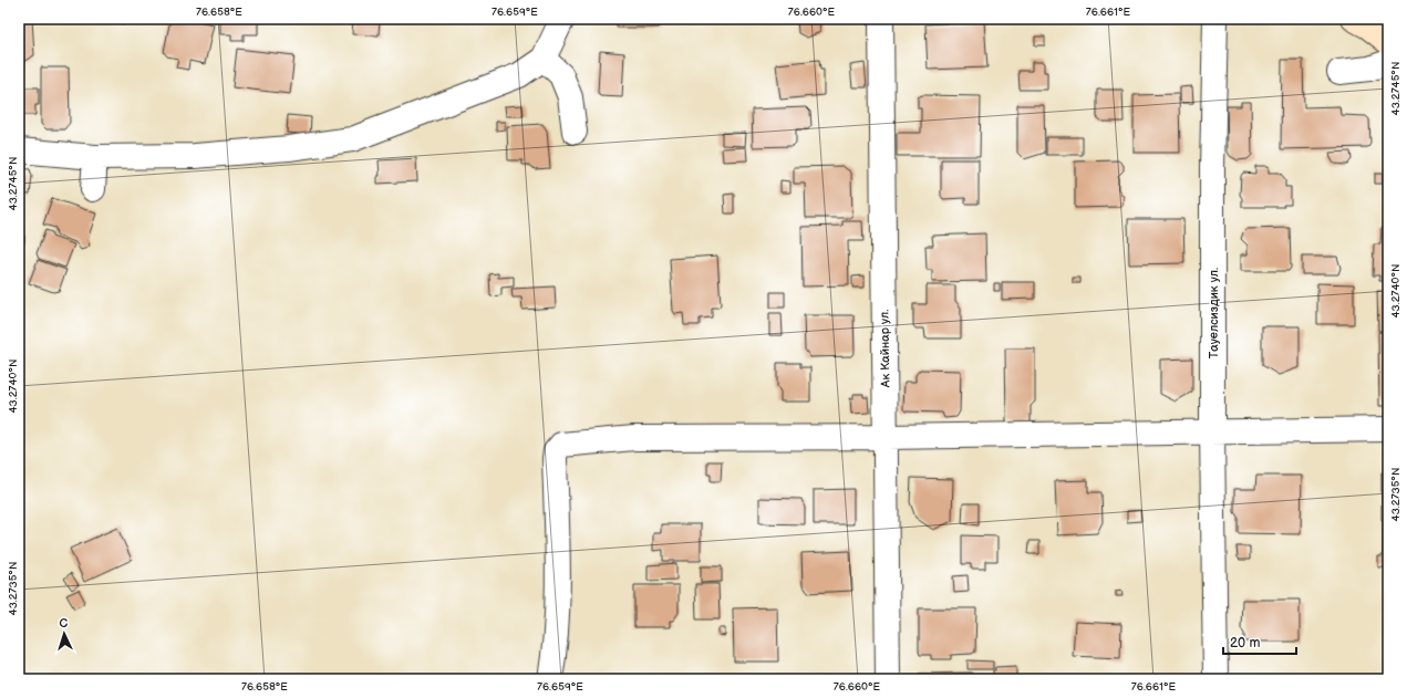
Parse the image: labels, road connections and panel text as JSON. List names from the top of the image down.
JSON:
{
  "streets": {
    "street": ["Тауелсиздик ул.", "Ак Кайнар ул."]
  },
  "scale_bar": "20 m",
  "north": "top",
  "coordinates": [
    "76.658°E",
    "76.659°E",
    "76.660°E",
    "76.661°E",
    "43.2745°N",
    "43.2740°N",
    "43.2735°N"
  ]
}
